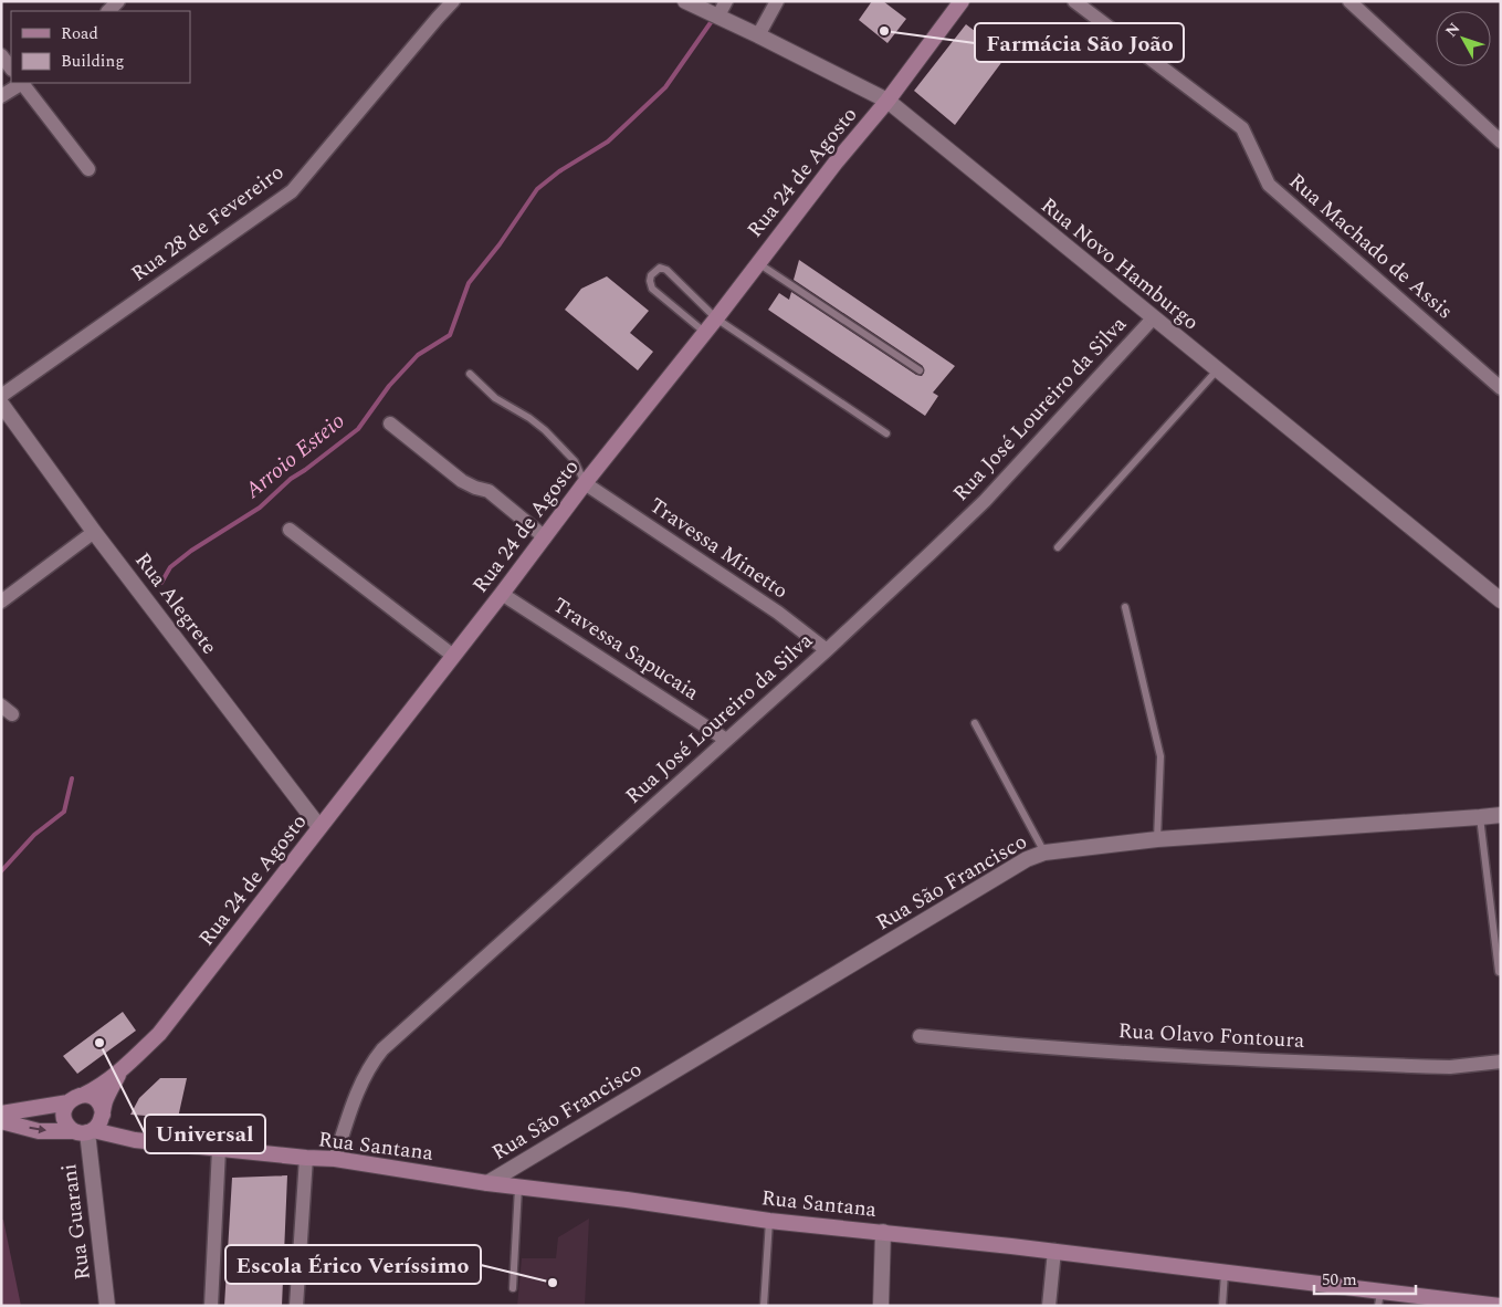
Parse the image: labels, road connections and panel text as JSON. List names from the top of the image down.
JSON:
{
  "streets": {
    "main road": ["Rua 24 de Agosto", "Rua Santana"],
    "street": [
      "Rua 28 de Fevereiro",
      "Rua Machado de Assis",
      "Rua Novo Hamburgo",
      "Rua José Loureiro da Silva",
      "Travessa Minetto",
      "Rua Alegrete",
      "Travessa Sapucaia",
      "Rua São Francisco",
      "Rua Olavo Fontoura",
      "Rua Guarani"
    ]
  },
  "crossings": [
    ["Rua 24 de Agosto", "Rua Novo Hamburgo"],
    ["Rua 24 de Agosto", "Travessa Minetto"],
    ["Rua 24 de Agosto", "Rua Alegrete"],
    ["Rua 24 de Agosto", "Travessa Sapucaia"],
    ["Rua 24 de Agosto", "Rua Santana"],
    ["Rua 24 de Agosto", "Rua Guarani"],
    ["Rua Novo Hamburgo", "Rua José Loureiro da Silva"],
    ["Rua José Loureiro da Silva", "Travessa Minetto"],
    ["Rua José Loureiro da Silva", "Travessa Sapucaia"],
    ["Rua José Loureiro da Silva", "Rua Santana"],
    ["Rua São Francisco", "Rua Santana"],
    ["Rua Santana", "Rua Guarani"]
  ],
  "water": ["Arroio Esteio"],
  "places": ["Farmácia São João", "Universal", "Escola Érico Veríssimo"],
  "legend": ["Road", "Building"],
  "scale_bar": "50 m",
  "north": "top left"
}
